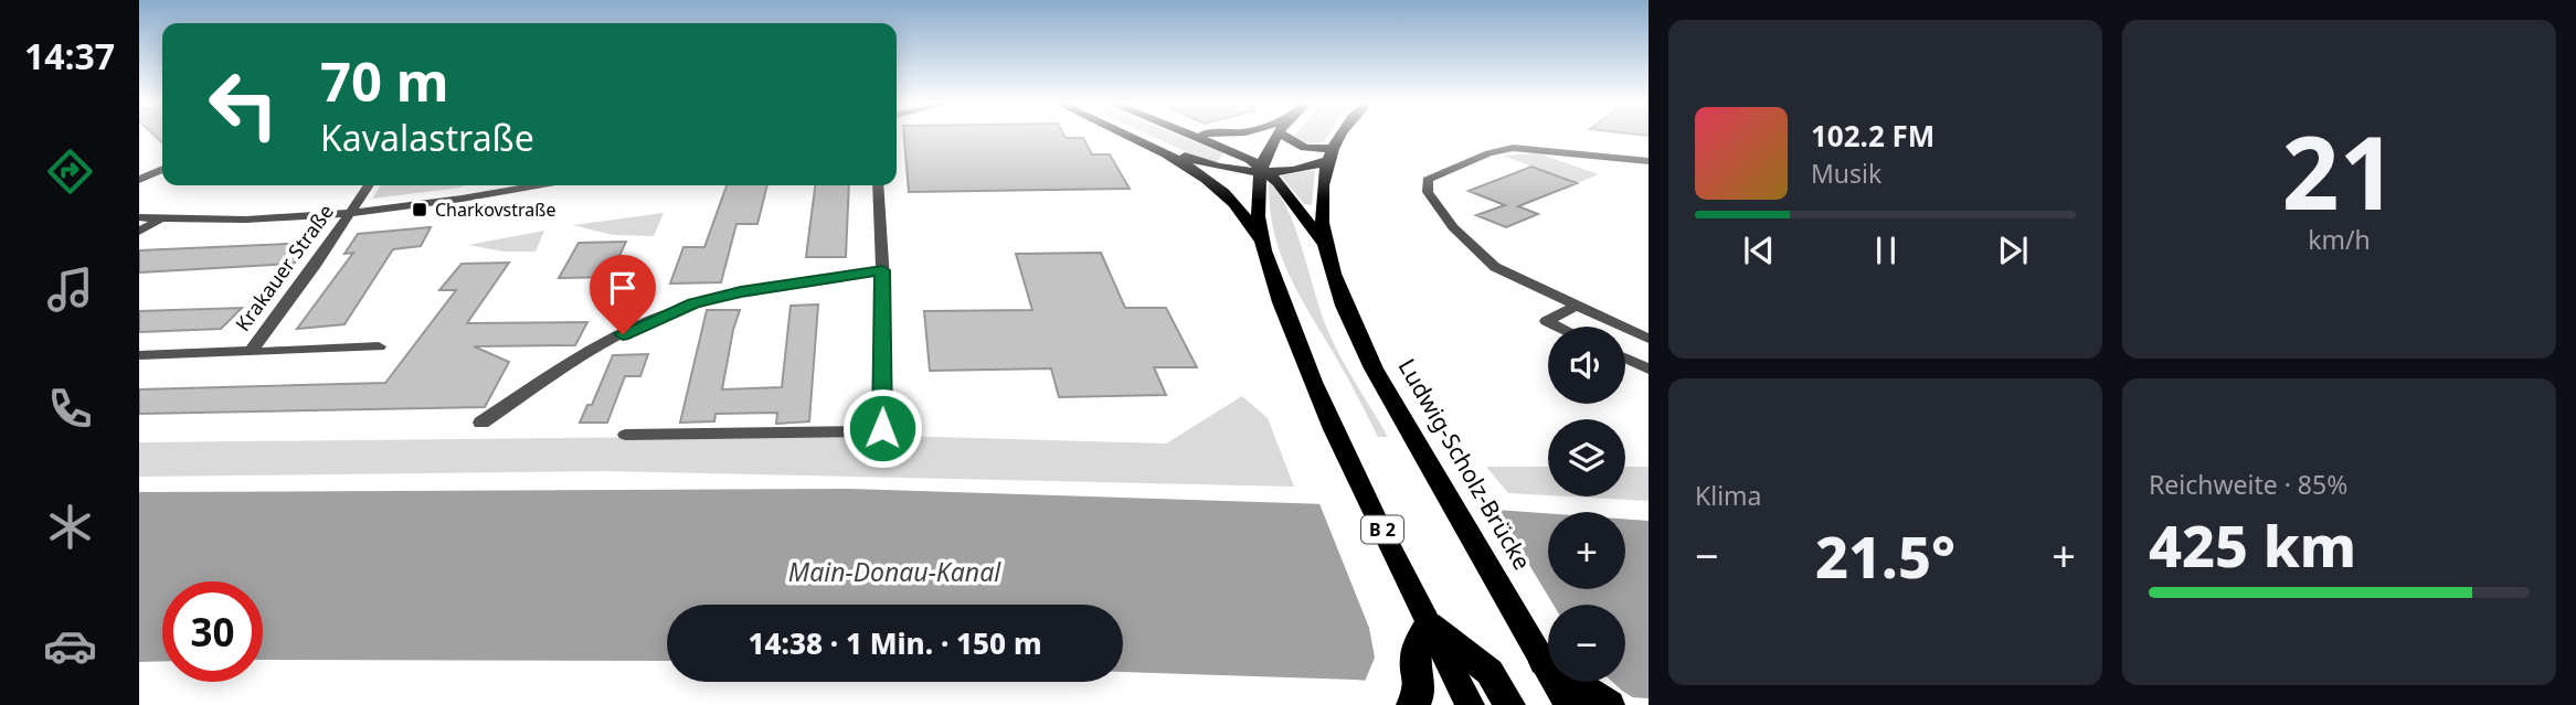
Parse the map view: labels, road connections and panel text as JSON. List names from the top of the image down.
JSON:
{
  "streets": {
    "main road": ["Ludwig-Scholz-Brücke", "B 2"],
    "street": ["Krakauer Straße"]
  },
  "water": ["Main-Donau-Kanal"],
  "places": {
    "transit": ["Charkovstraße"]
  },
  "page": {
    "tabs": "14:37",
    "tile": [
      ["21", "km/h"],
      "Klima",
      ["Reichweite · 85%", "425 km"]
    ],
    "turn": ["70 m", "Kavalastraße"],
    "song": ["102.2 FM", "Musik"],
    "map_buttons": ["+", "−"],
    "heat": ["−", "21.5°", "+"],
    "limit": "30",
    "trip": "14:38 · 1 Min. · 150 m"
  }
}
